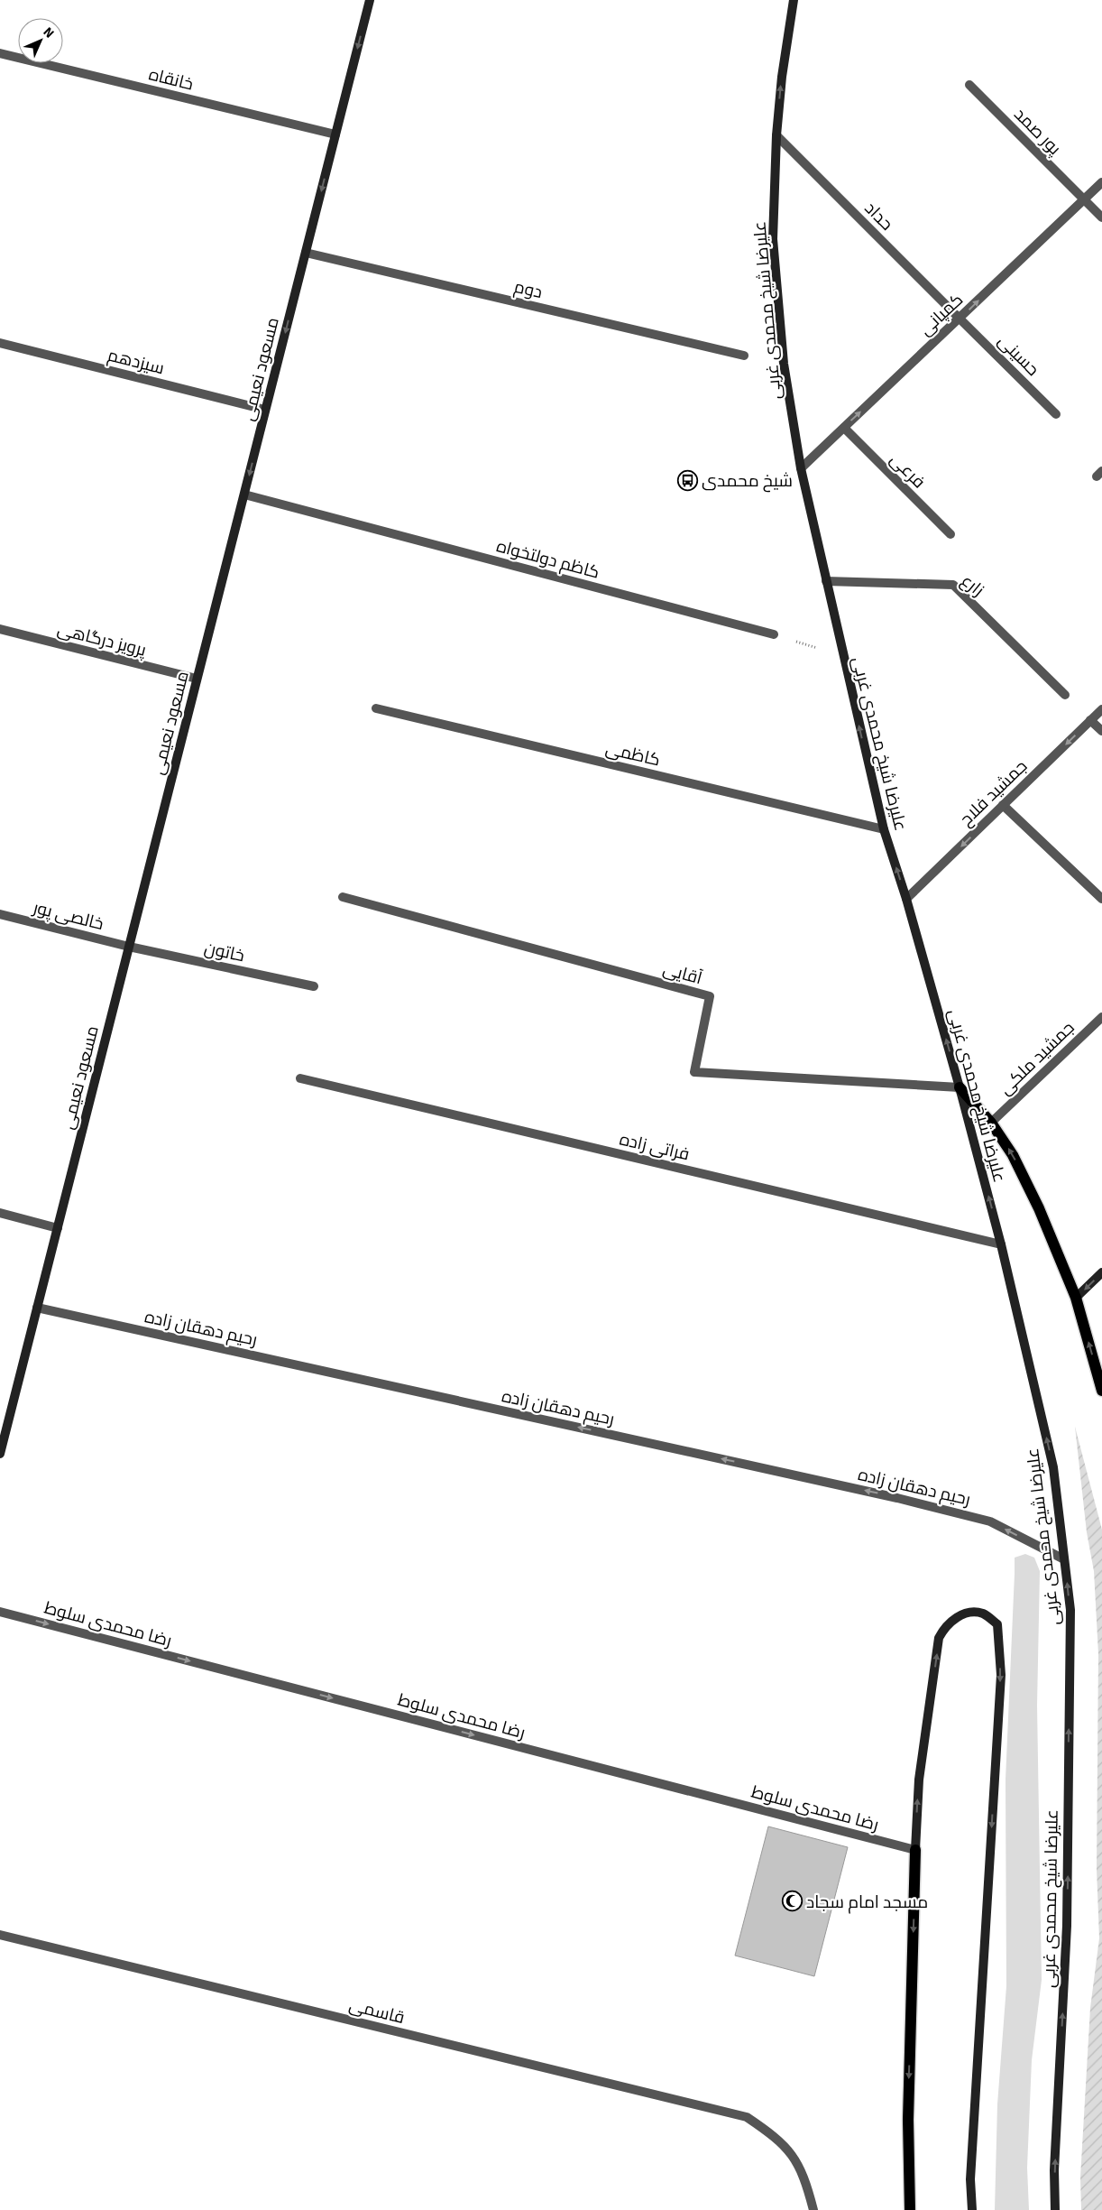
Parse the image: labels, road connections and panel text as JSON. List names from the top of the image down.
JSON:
{
  "streets": {
    "street": [
      "خانقاه",
      "پور صمد",
      "حداد",
      "دوم",
      "علیرضا شیخ محمدی غربی",
      "کمپانی",
      "حسینی",
      "سیزدهم",
      "مسعود نعیمی",
      "فرعی",
      "کاظم دولتخواه",
      "زارع",
      "پرویز درگاهی",
      "کاظمی",
      "جمشید فلاح",
      "خالصی پور",
      "خاتون",
      "آقایی",
      "جمشید ملکی",
      "فراتی زاده",
      "رحیم دهقان زاده",
      "رضا محمدی سلوط",
      "قاسمی"
    ]
  },
  "crossings": [
    ["خانقاه", "مسعود نعیمی"],
    ["پور صمد", "کمپانی"],
    ["حداد", "علیرضا شیخ محمدی غربی"],
    ["حداد", "کمپانی"],
    ["حداد", "حسینی"],
    ["دوم", "مسعود نعیمی"],
    ["علیرضا شیخ محمدی غربی", "کمپانی"],
    ["علیرضا شیخ محمدی غربی", "زارع"],
    ["علیرضا شیخ محمدی غربی", "کاظمی"],
    ["علیرضا شیخ محمدی غربی", "جمشید فلاح"],
    ["علیرضا شیخ محمدی غربی", "آقایی"],
    ["علیرضا شیخ محمدی غربی", "فراتی زاده"],
    ["علیرضا شیخ محمدی غربی", "رحیم دهقان زاده"],
    ["کمپانی", "حسینی"],
    ["کمپانی", "فرعی"],
    ["سیزدهم", "مسعود نعیمی"],
    ["مسعود نعیمی", "کاظم دولتخواه"],
    ["مسعود نعیمی", "پرویز درگاهی"],
    ["مسعود نعیمی", "خالصی پور"],
    ["مسعود نعیمی", "خاتون"],
    ["مسعود نعیمی", "رحیم دهقان زاده"],
    ["خالصی پور", "خاتون"]
  ],
  "one_way": [
    "علیرضا شیخ محمدی غربی",
    "کمپانی",
    "جمشید فلاح",
    "رحیم دهقان زاده",
    "رضا محمدی سلوط"
  ],
  "places": {
    "bus stop": ["شیخ محمدی"],
    "mosque": ["مسجد امام سجاد"]
  },
  "north": "top right"
}
